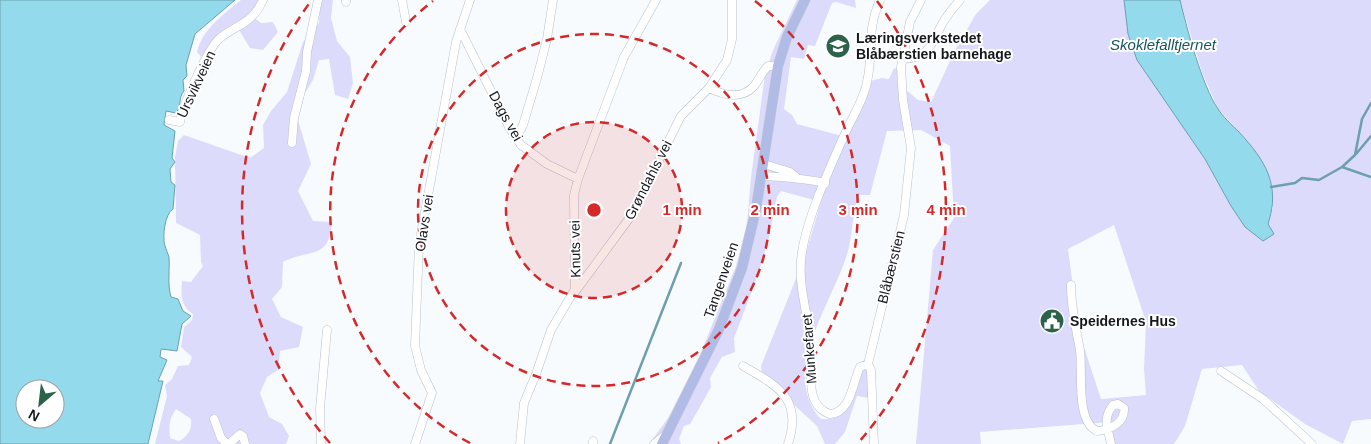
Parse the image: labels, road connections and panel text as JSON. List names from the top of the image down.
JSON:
{
  "streets": {
    "main road": ["Tangenveien"],
    "street": [
      "Ursvikveien",
      "Dags vei",
      "Grøndahls vei",
      "Olavs vei",
      "Knuts vei",
      "Blåbærstien",
      "Munkefaret"
    ]
  },
  "crossings": [
    ["Dags vei", "Olavs vei"],
    ["Dags vei", "Knuts vei"],
    ["Grøndahls vei", "Knuts vei"],
    ["Blåbærstien", "Munkefaret"]
  ],
  "water": ["Skoklefalltjernet"],
  "places": {
    "school or university": ["Læringsverkstedet Blåbærstien barnehage"],
    "public building": ["Speidernes Hus"]
  },
  "north": "bottom left",
  "rings": [
    "1 min",
    "2 min",
    "3 min",
    "4 min"
  ]
}
